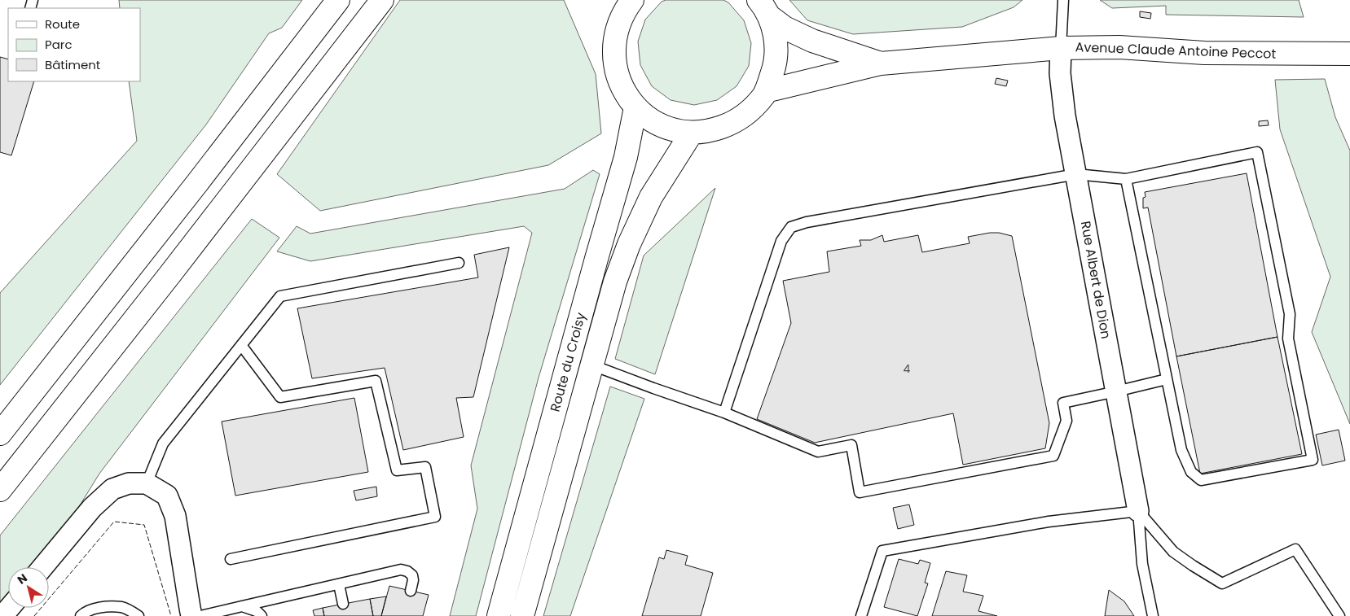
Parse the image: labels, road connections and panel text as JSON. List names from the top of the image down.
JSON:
{
  "streets": {
    "main road": ["Avenue Claude Antoine Peccot", "Route du Croisy"],
    "street": ["Rue Albert de Dion"]
  },
  "crossings": [
    ["Avenue Claude Antoine Peccot", "Rue Albert de Dion"]
  ],
  "house_numbers": ["4"],
  "legend": ["Route", "Parc", "Bâtiment"],
  "north": "top left"
}
